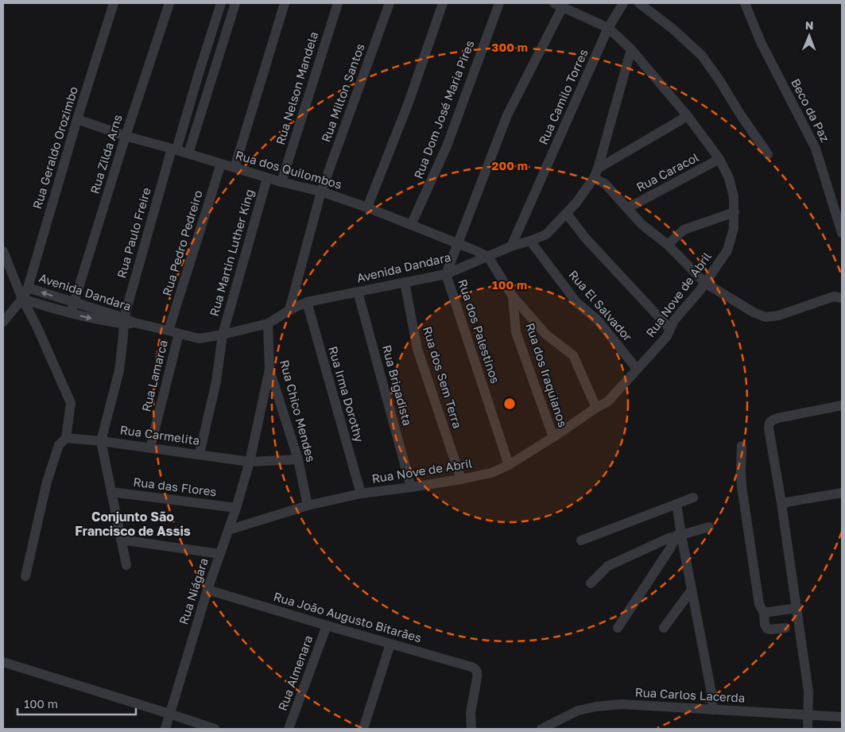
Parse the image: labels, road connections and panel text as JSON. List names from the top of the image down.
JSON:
{
  "streets": {
    "street": [
      "Rua Nelson Mandela",
      "Rua Milton Santos",
      "Rua Camilo Torres",
      "Rua Dom José Maria Pires",
      "Beco da Paz",
      "Rua Geraldo Orozimbo",
      "Rua Zilda Arns",
      "Rua dos Quilombos",
      "Rua Caracol",
      "Rua Paulo Freire",
      "Rua Pedro Pedreiro",
      "Rua Martin Luther King",
      "Avenida Dandara",
      "Rua Nove de Abril",
      "Rua El Salvador",
      "Rua dos Palestinos",
      "Rua dos Iraquianos",
      "Rua Lamarca",
      "Rua dos Sem Terra",
      "Rua Brigadista",
      "Rua Irma Dorothy",
      "Rua Chico Mendes",
      "Rua Carmelita",
      "Rua das Flores",
      "Rua Niágara",
      "Rua João Augusto Bitarães",
      "Rua Almenara",
      "Rua Carlos Lacerda"
    ]
  },
  "crossings": [
    ["Rua Nelson Mandela", "Rua dos Quilombos"],
    ["Rua Milton Santos", "Rua dos Quilombos"],
    ["Rua Milton Santos", "Avenida Dandara"],
    ["Rua Camilo Torres", "Avenida Dandara"],
    ["Rua Camilo Torres", "Rua Nove de Abril"],
    ["Rua Dom José Maria Pires", "Rua dos Quilombos"],
    ["Rua Geraldo Orozimbo", "Rua dos Quilombos"],
    ["Rua Geraldo Orozimbo", "Avenida Dandara"],
    ["Rua Zilda Arns", "Rua dos Quilombos"],
    ["Rua Zilda Arns", "Avenida Dandara"],
    ["Rua dos Quilombos", "Rua Paulo Freire"],
    ["Rua dos Quilombos", "Rua Pedro Pedreiro"],
    ["Rua dos Quilombos", "Rua Martin Luther King"],
    ["Rua dos Quilombos", "Avenida Dandara"],
    ["Rua dos Quilombos", "Rua dos Iraquianos"],
    ["Rua Caracol", "Rua Nove de Abril"],
    ["Rua Paulo Freire", "Avenida Dandara"],
    ["Rua Paulo Freire", "Rua Carmelita"],
    ["Rua Pedro Pedreiro", "Avenida Dandara"],
    ["Rua Pedro Pedreiro", "Rua Lamarca"],
    ["Rua Martin Luther King", "Avenida Dandara"],
    ["Rua Martin Luther King", "Rua Carmelita"],
    ["Avenida Dandara", "Rua Nove de Abril"],
    ["Avenida Dandara", "Rua El Salvador"],
    ["Avenida Dandara", "Rua dos Palestinos"],
    ["Avenida Dandara", "Rua dos Iraquianos"],
    ["Avenida Dandara", "Rua Lamarca"],
    ["Avenida Dandara", "Rua dos Sem Terra"],
    ["Avenida Dandara", "Rua Brigadista"],
    ["Avenida Dandara", "Rua Irma Dorothy"],
    ["Avenida Dandara", "Rua Chico Mendes"],
    ["Rua Nove de Abril", "Rua El Salvador"],
    ["Rua Nove de Abril", "Rua dos Palestinos"],
    ["Rua Nove de Abril", "Rua dos Iraquianos"],
    ["Rua Nove de Abril", "Rua dos Sem Terra"],
    ["Rua Nove de Abril", "Rua Brigadista"],
    ["Rua Nove de Abril", "Rua Irma Dorothy"],
    ["Rua Nove de Abril", "Rua Chico Mendes"],
    ["Rua Nove de Abril", "Rua Niágara"],
    ["Rua Lamarca", "Rua Carmelita"],
    ["Rua Chico Mendes", "Rua Carmelita"],
    ["Rua Chico Mendes", "Rua Niágara"],
    ["Rua Carmelita", "Rua Niágara"],
    ["Rua das Flores", "Rua Niágara"],
    ["Rua Niágara", "Rua João Augusto Bitarães"],
    ["Rua João Augusto Bitarães", "Rua Almenara"]
  ],
  "districts": ["Conjunto São Francisco de Assis"],
  "scale_bar": "100 m",
  "north": "top",
  "rings": ["300 m", "200 m", "100 m"]
}
